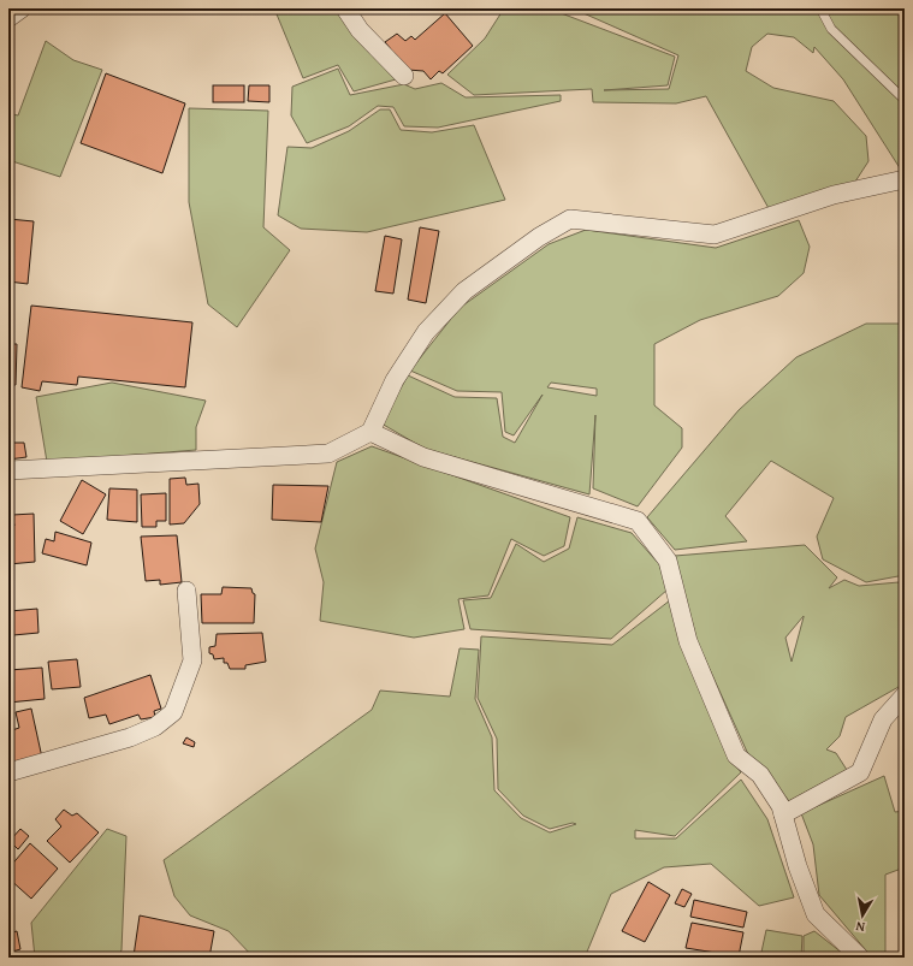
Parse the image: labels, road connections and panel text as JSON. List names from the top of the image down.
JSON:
{
  "north": "bottom"
}
